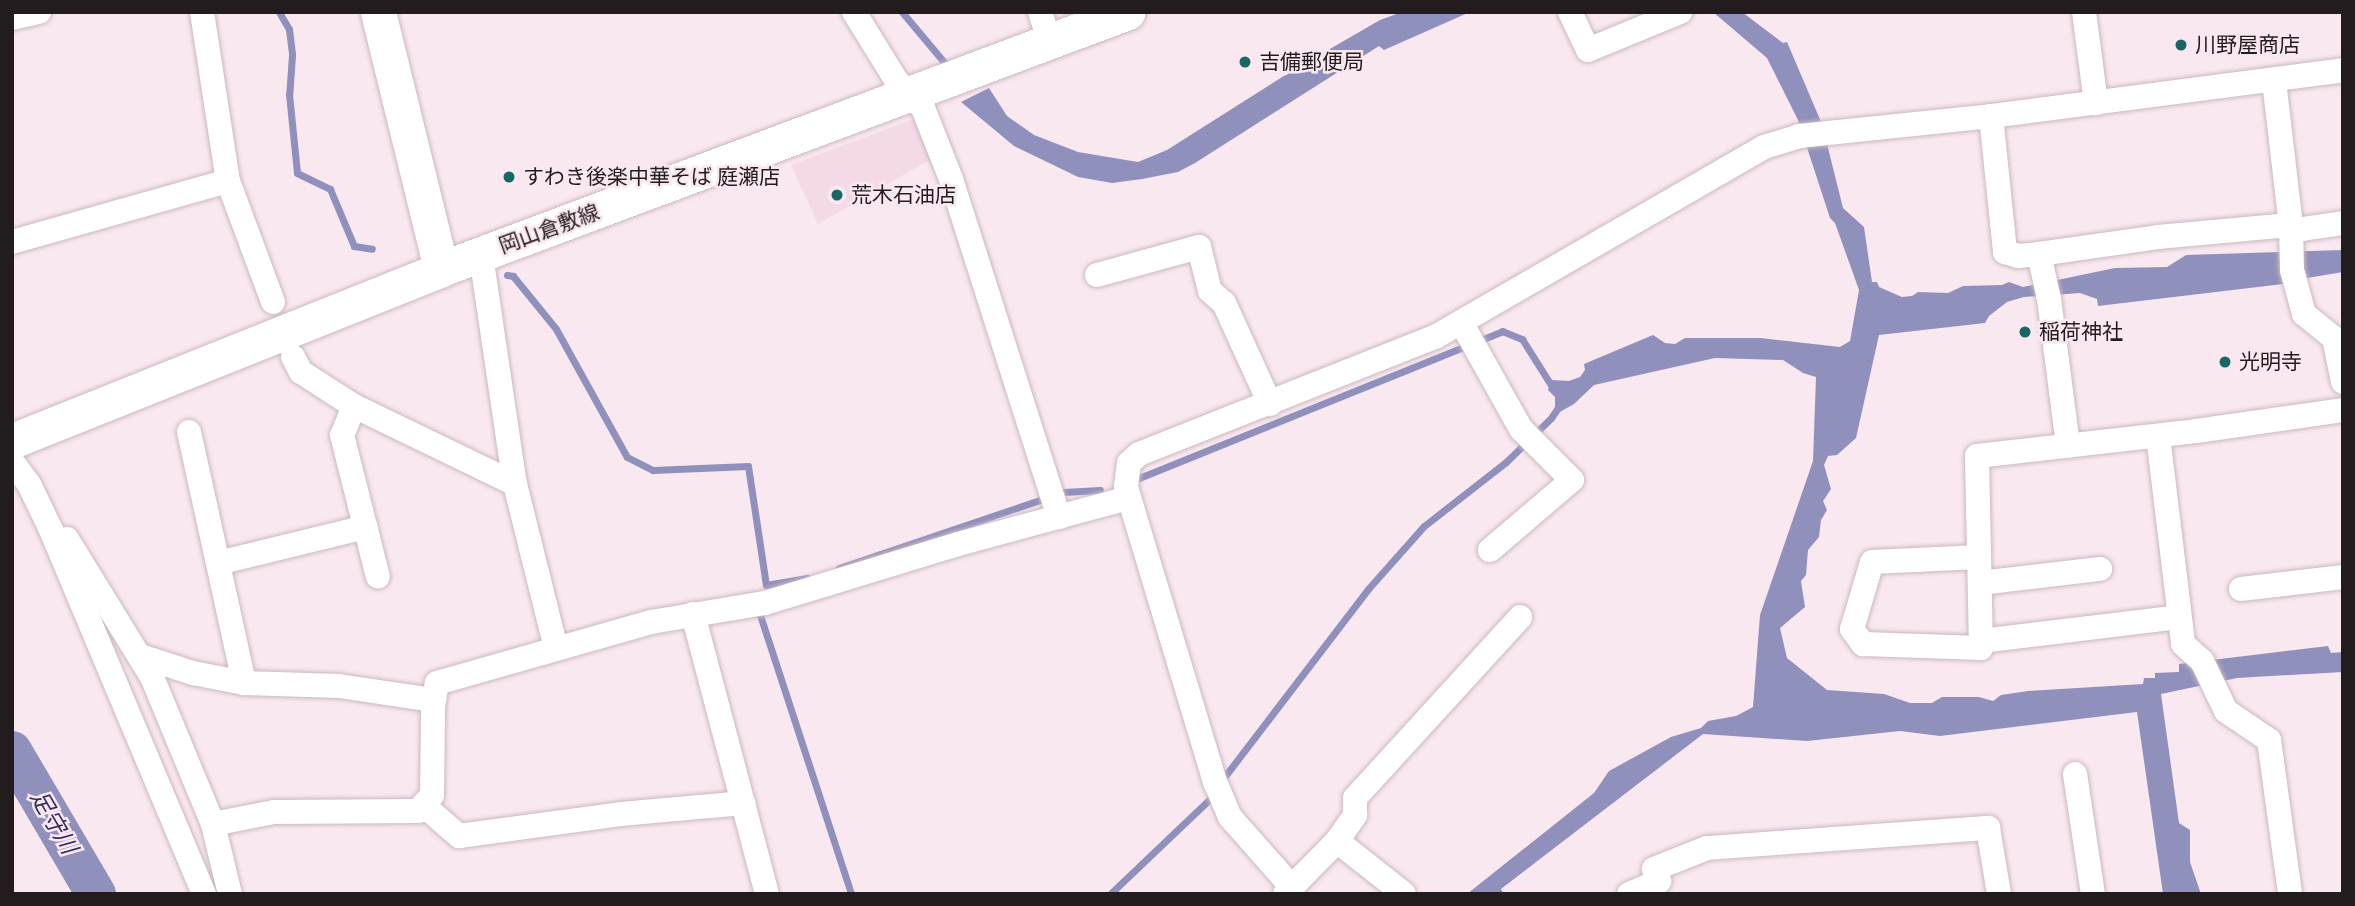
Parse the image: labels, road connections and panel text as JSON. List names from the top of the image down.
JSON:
{
  "streets": {
    "main road": ["岡山倉敷線"]
  },
  "water": ["足守川"],
  "places": [
    "川野屋商店",
    "吉備郵便局",
    "すわき後楽中華そば 庭瀬店",
    "荒木石油店",
    "稲荷神社",
    "光明寺"
  ]
}
